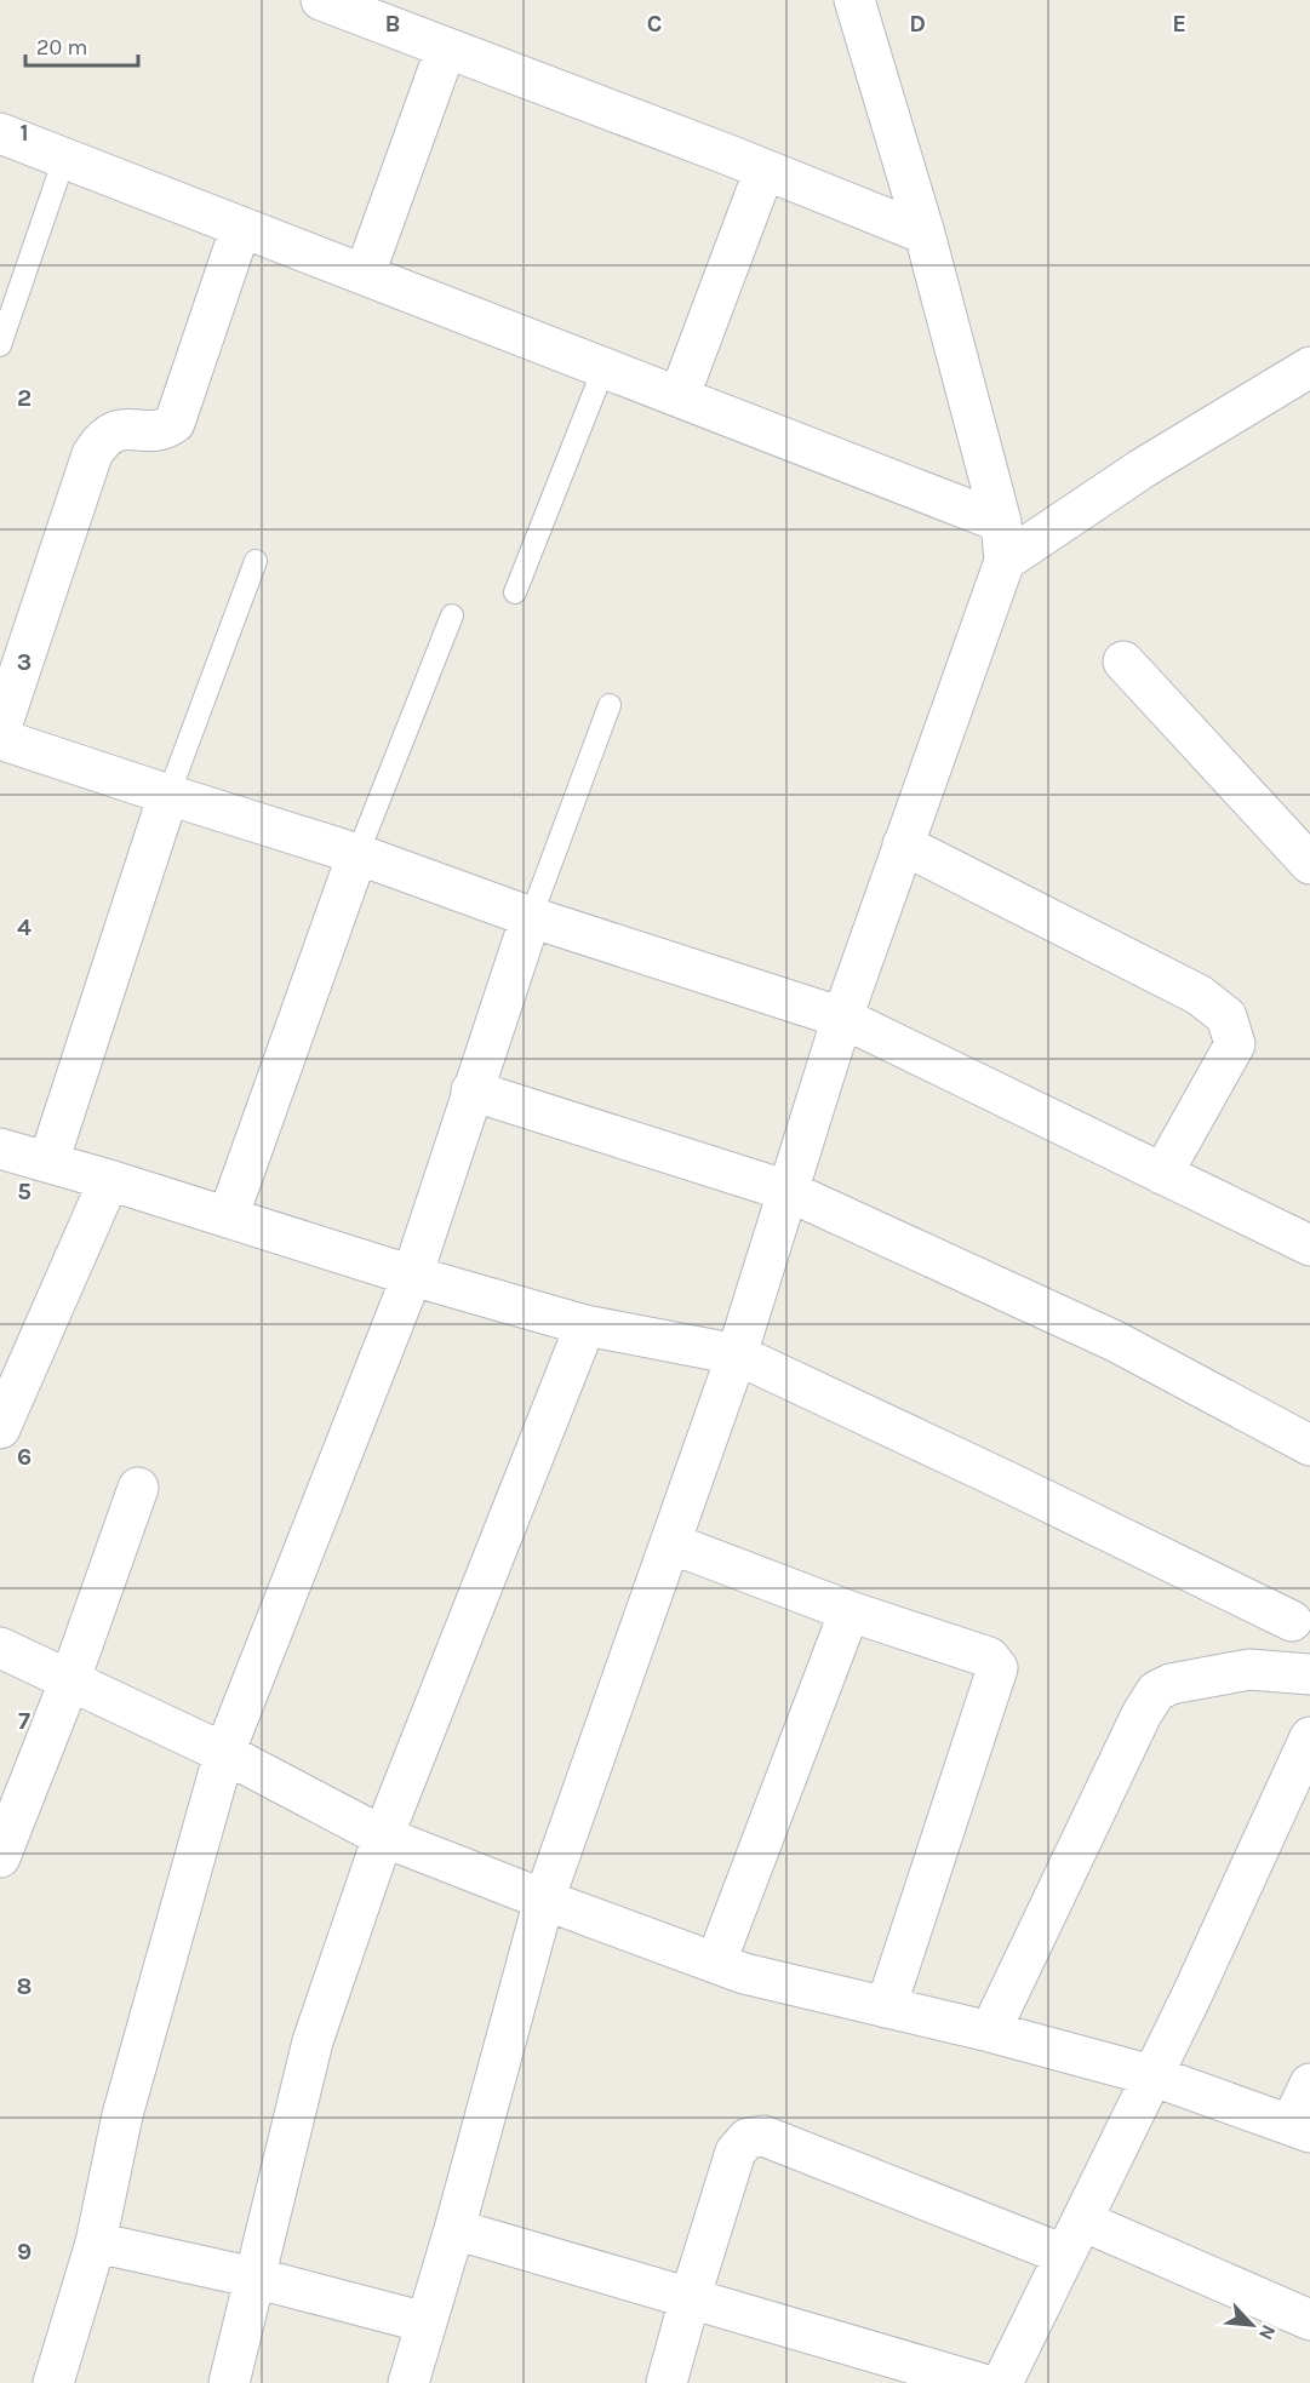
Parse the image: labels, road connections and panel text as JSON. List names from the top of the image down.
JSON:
{
  "scale_bar": "20 m",
  "north": "bottom right",
  "grid": {
    "columns": [
      "B",
      "C",
      "D",
      "E"
    ],
    "rows": [
      "1",
      "2",
      "3",
      "4",
      "5",
      "6",
      "7",
      "8",
      "9"
    ]
  }
}
